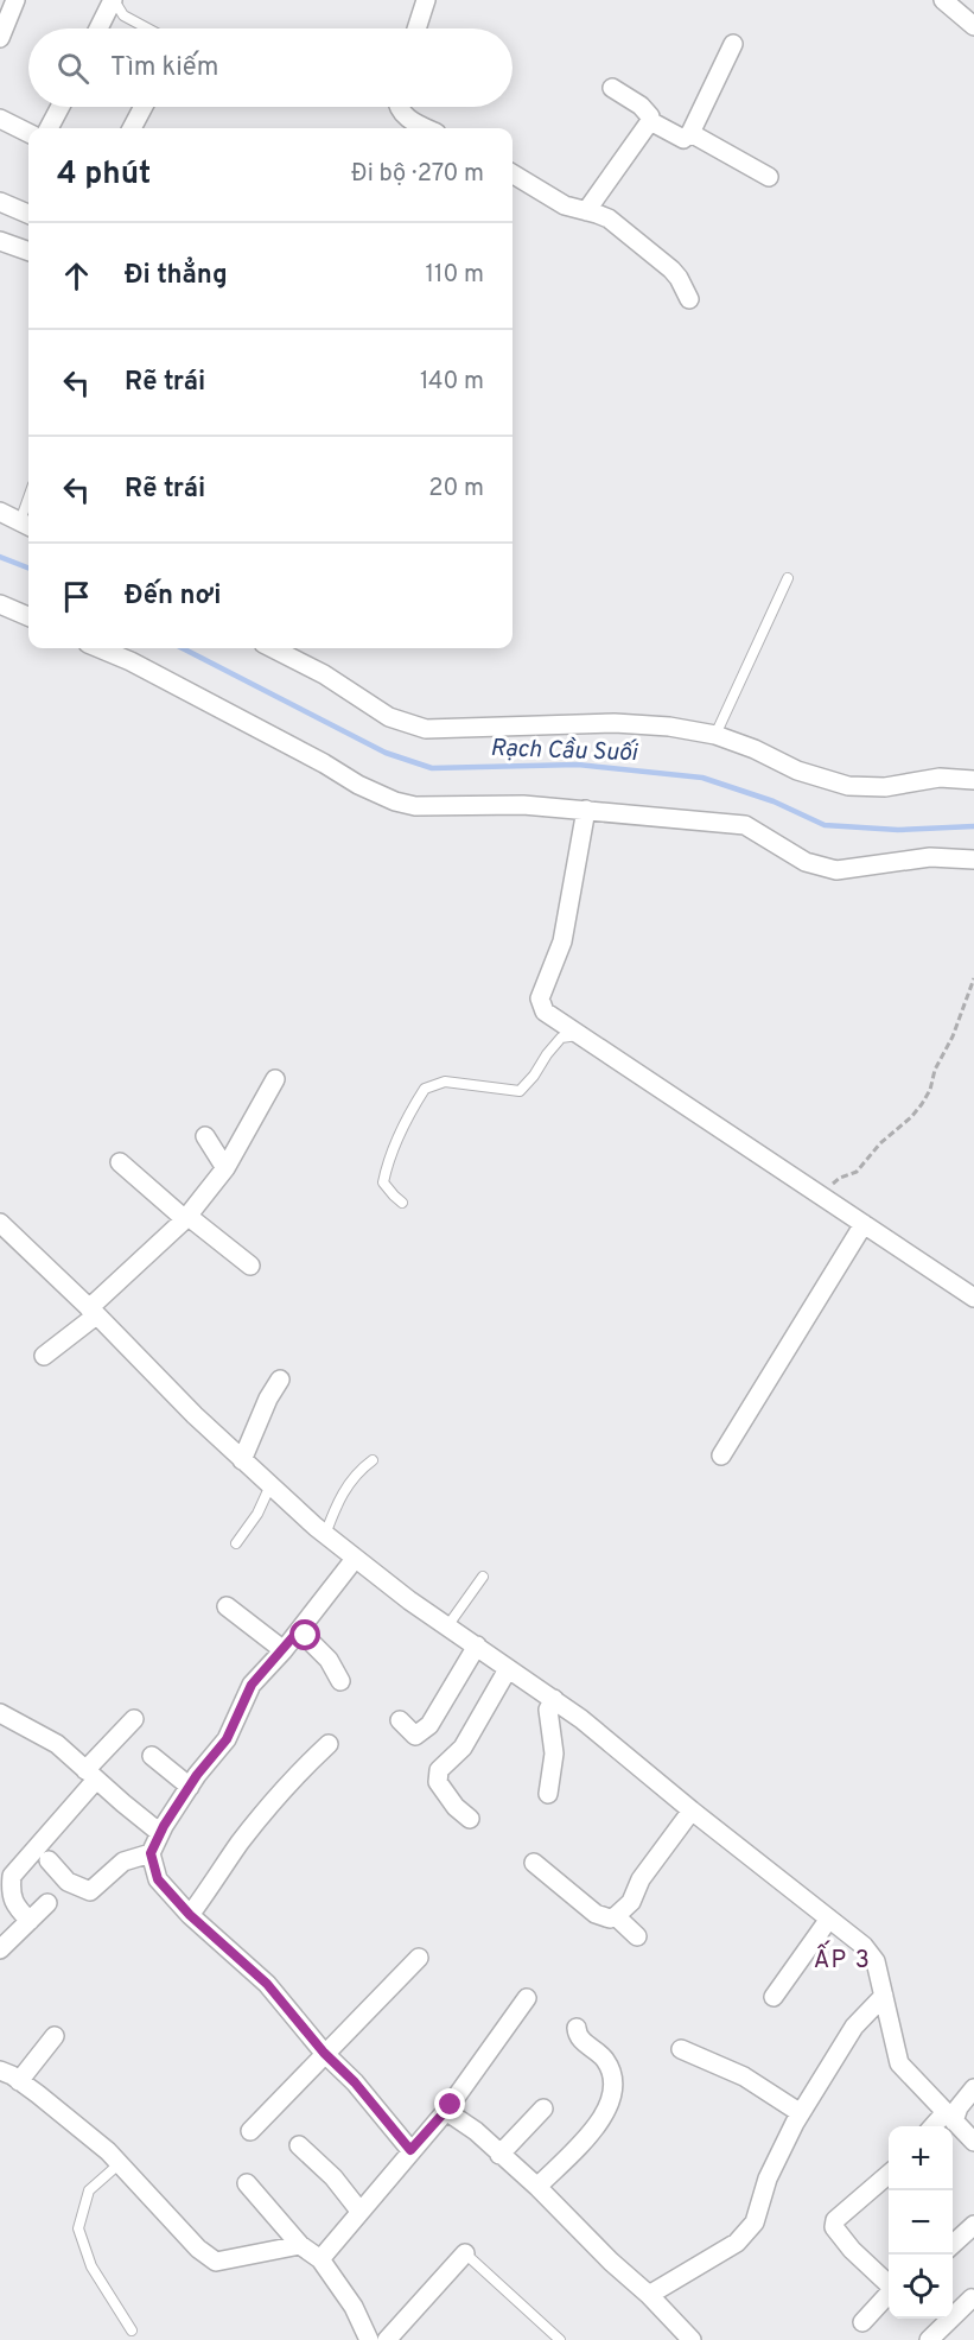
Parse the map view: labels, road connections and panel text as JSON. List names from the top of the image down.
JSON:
{
  "districts": ["ẤP 3"],
  "water": ["Rạch Cầu Suối"],
  "page": {
    "search": "Tìm kiếm",
    "heading": ["4 phút", "Đi bộ · 270 m"],
    "list": [
      ["Đi thẳng", "110 m"],
      ["Rẽ trái", "140 m"],
      ["Rẽ trái", "20 m"],
      "Đến nơi"
    ],
    "map_buttons": ["+", "−"]
  }
}
